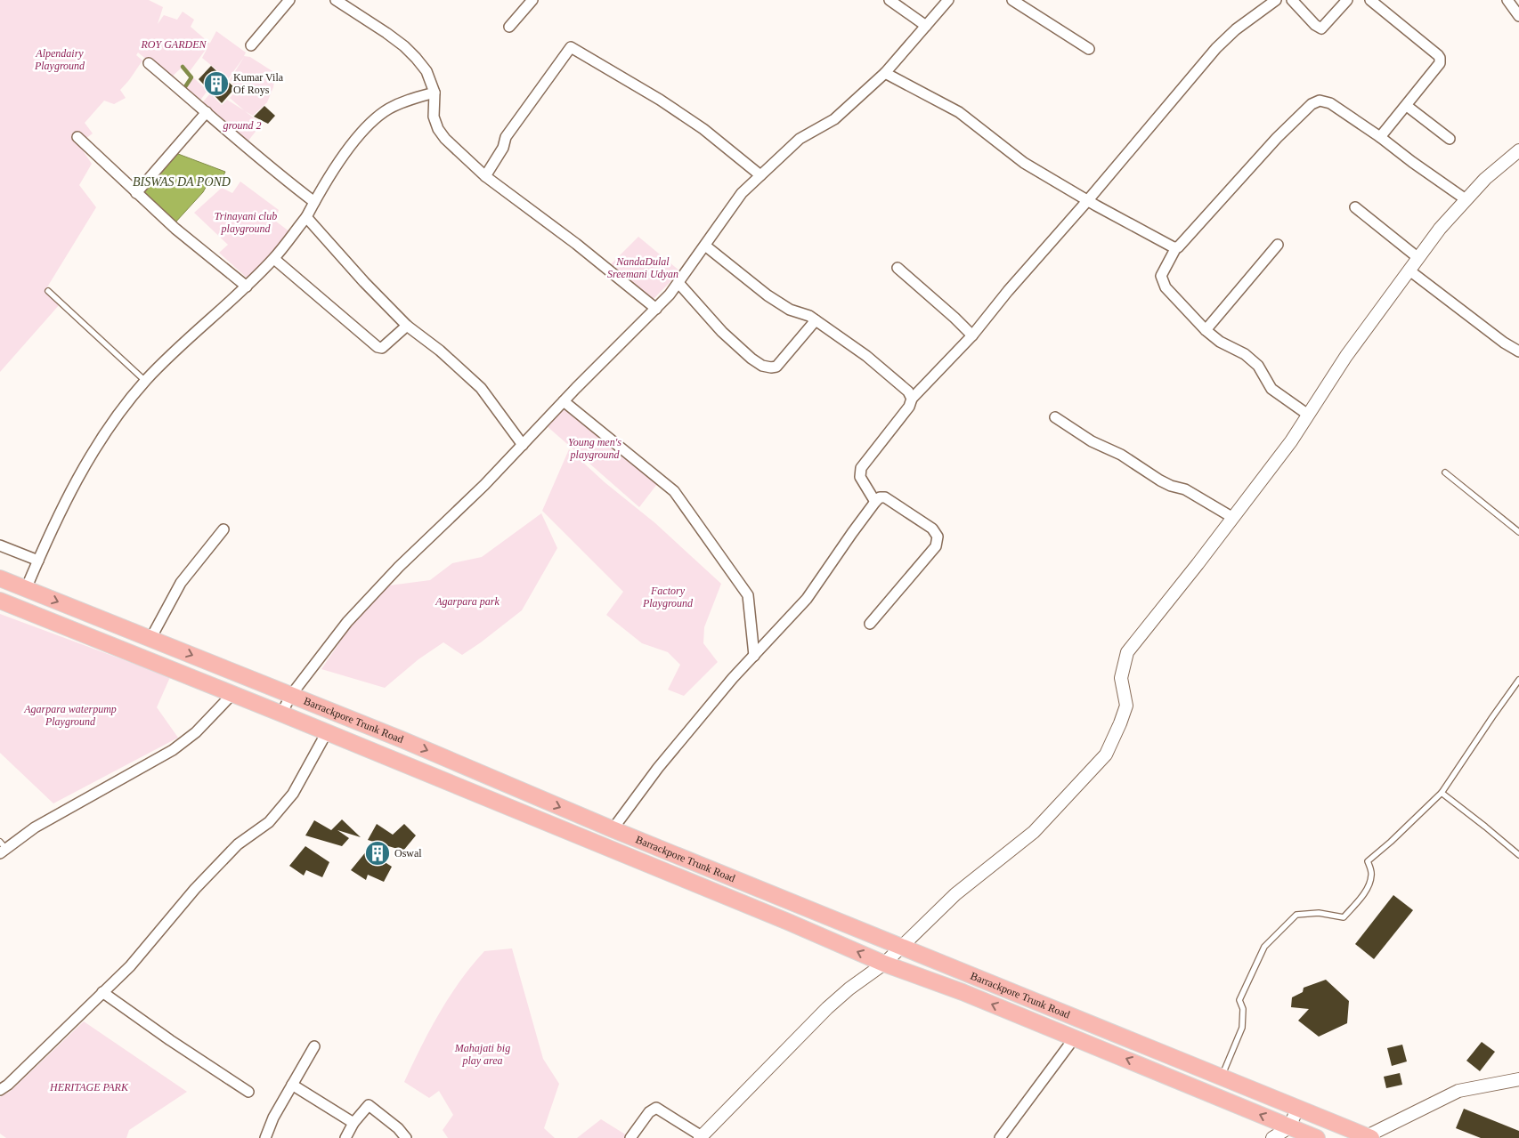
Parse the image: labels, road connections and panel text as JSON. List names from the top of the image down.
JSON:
{
  "streets": {
    "main road": ["Barrackpore Trunk Road"]
  },
  "water": ["BISWAS DA POND"],
  "parks": [
    "ROY GARDEN",
    "Alpendairy Playground",
    "ground 2",
    "Trinayani club playground",
    "NandaDulal Sreemani Udyan",
    "Young men's playground",
    "Factory Playground",
    "Agarpara park",
    "Agarpara waterpump Playground",
    "Mahajati big play area",
    "HERITAGE PARK"
  ],
  "places": {
    "building": ["Kumar Vila Of Roys", "Oswal"]
  }
}
